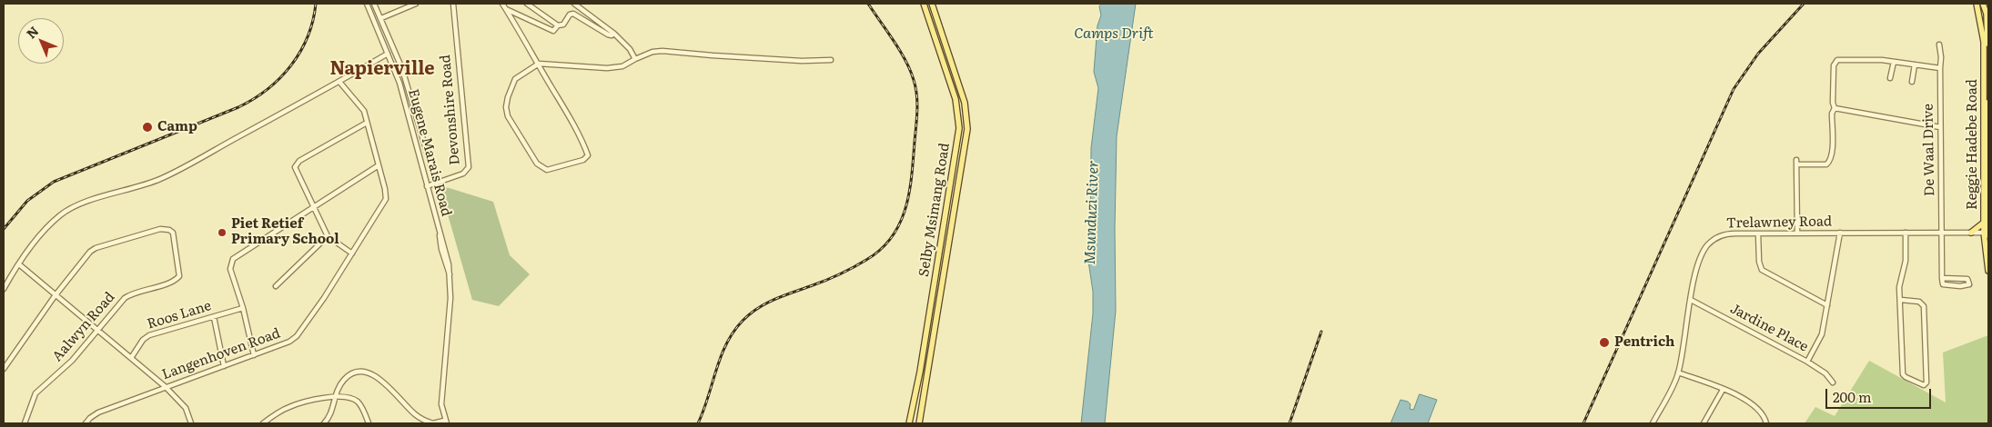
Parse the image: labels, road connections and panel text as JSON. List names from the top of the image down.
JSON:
{
  "streets": {
    "main road": ["Reggie Hadebe Road", "Selby Msimang Road"],
    "street": [
      "Devonshire Road",
      "De Waal Drive",
      "Eugene Marais Road",
      "Trelawney Road",
      "Roos Lane",
      "Aalwyn Road",
      "Jardine Place",
      "Langenhoven Road"
    ]
  },
  "crossings": [
    ["Devonshire Road", "Eugene Marais Road"],
    ["Reggie Hadebe Road", "Trelawney Road"],
    ["De Waal Drive", "Trelawney Road"],
    ["Trelawney Road", "Jardine Place"]
  ],
  "districts": ["Napierville"],
  "water": ["Camps Drift", "Msunduzi River"],
  "places": ["Camp", "Piet Retief Primary School", "Pentrich"],
  "scale_bar": "200 m",
  "north": "top left"
}
